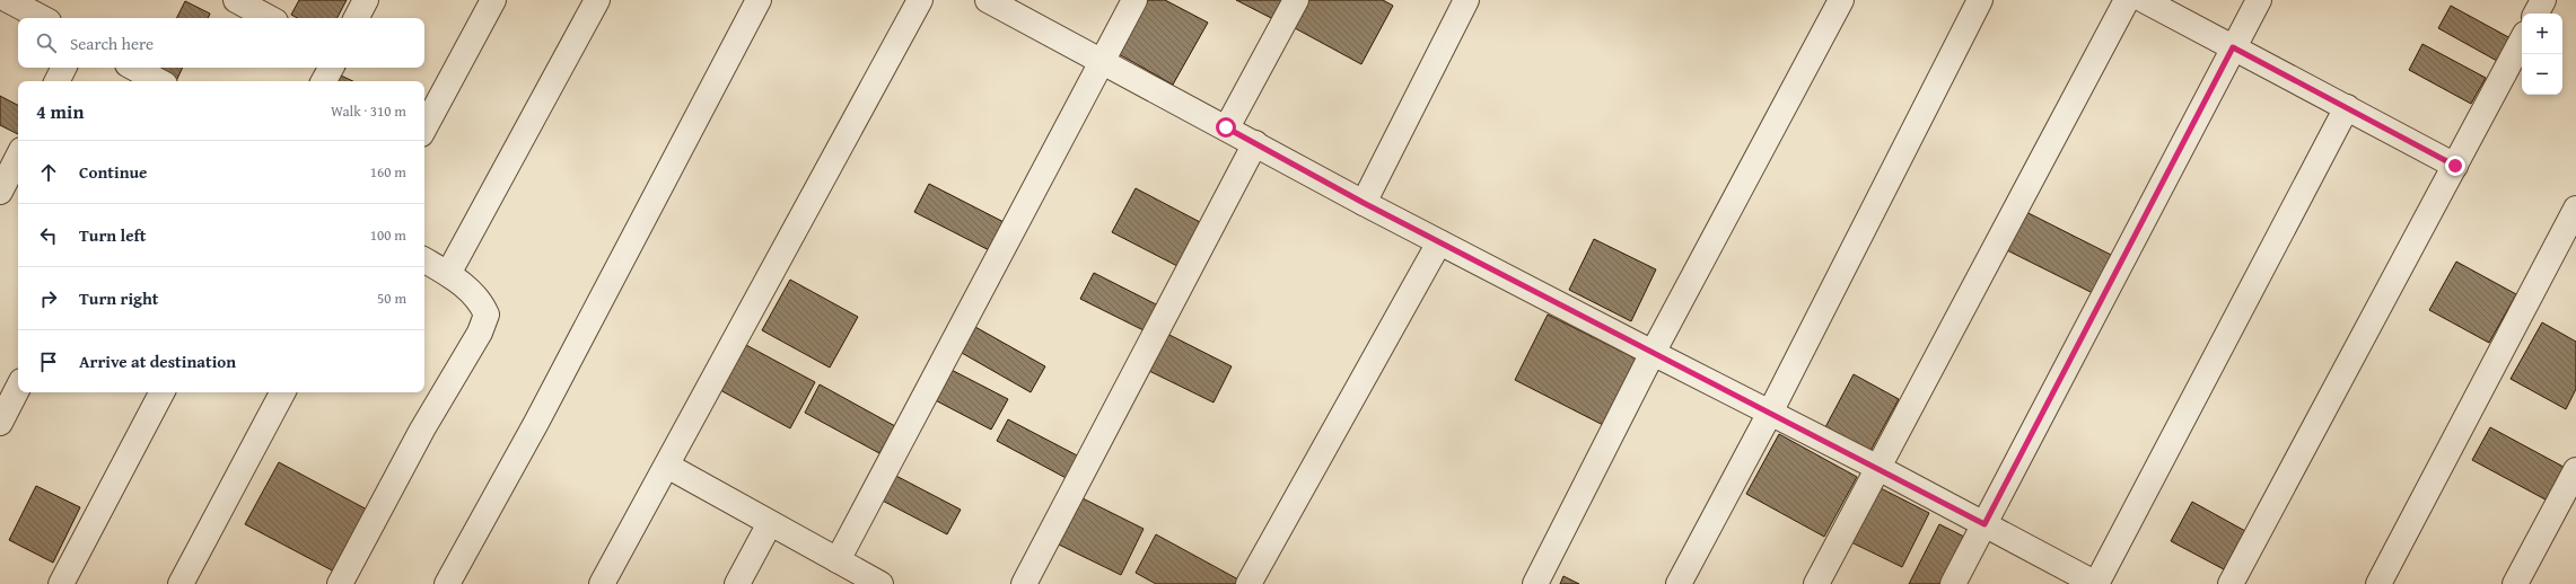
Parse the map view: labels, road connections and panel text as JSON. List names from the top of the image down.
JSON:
{
  "page": {
    "map_buttons": ["+", "−"],
    "search": "Search here",
    "heading": ["4 min", "Walk · 310 m"],
    "list": [
      ["Continue", "160 m"],
      ["Turn left", "100 m"],
      ["Turn right", "50 m"],
      "Arrive at destination"
    ]
  }
}
